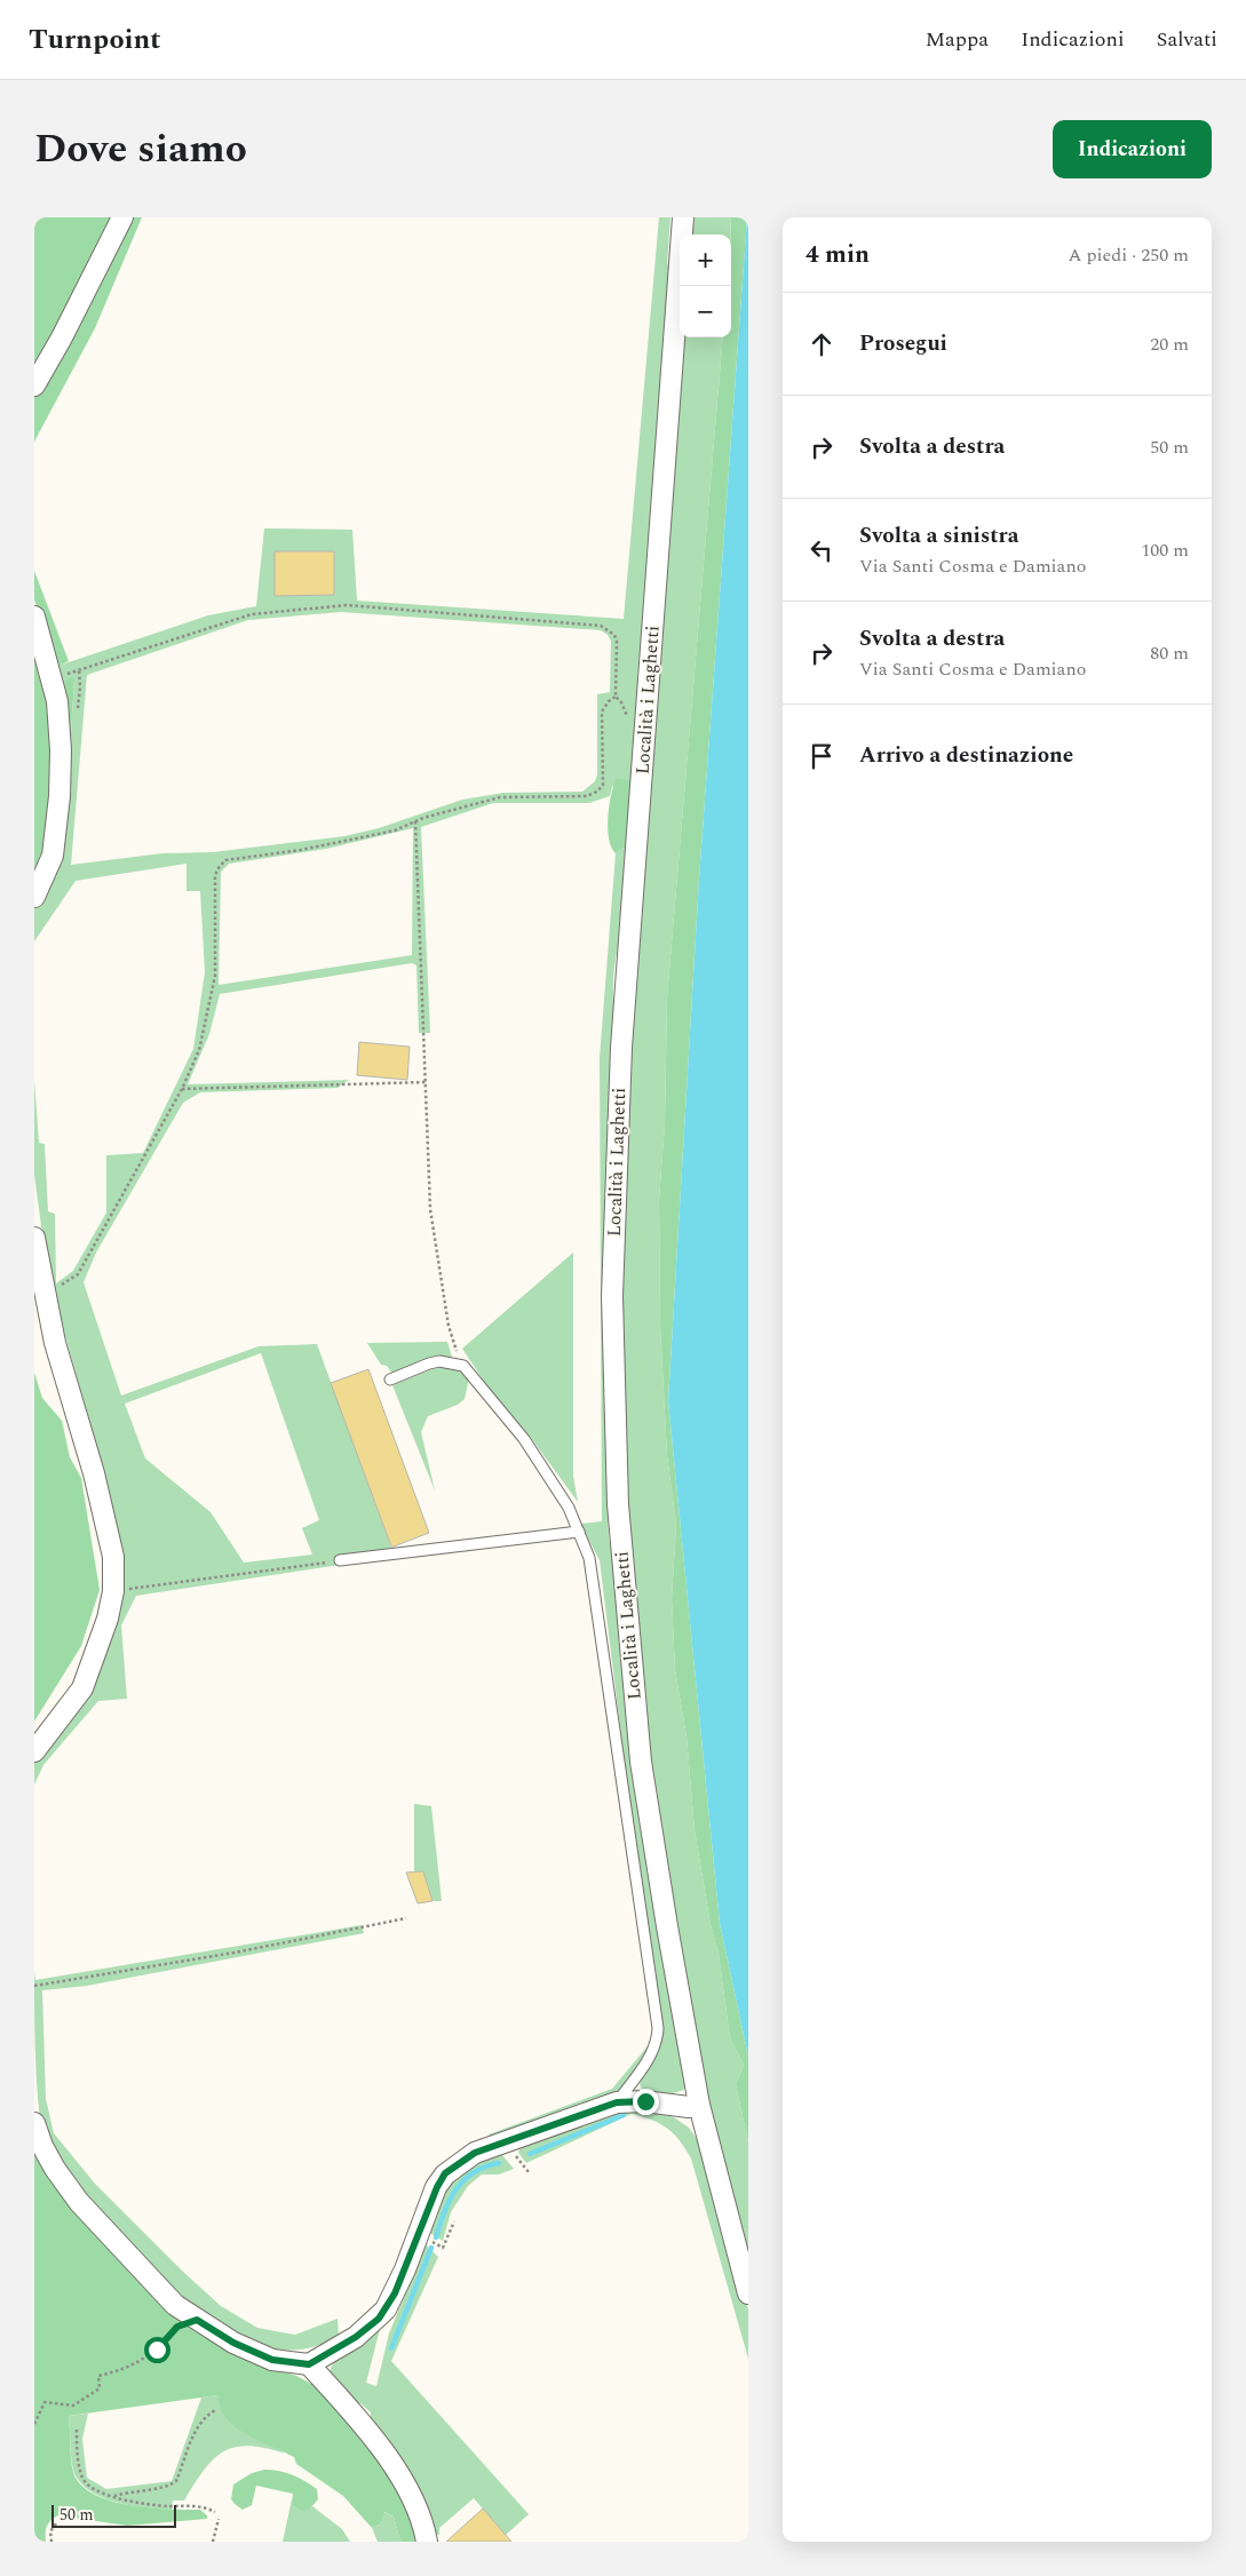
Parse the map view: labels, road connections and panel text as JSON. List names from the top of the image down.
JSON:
{
  "streets": {
    "street": ["Località i Laghetti"]
  },
  "scale_bar": "50 m",
  "page": {
    "header": "Turnpoint",
    "nav": ["Mappa", "Indicazioni", "Salvati"],
    "title": "Dove siamo",
    "buttons": "Indicazioni",
    "heading": ["4 min", "A piedi · 250 m"],
    "map_buttons": ["+", "−"],
    "list": [
      ["Prosegui", "20 m"],
      ["Svolta a destra", "50 m"],
      ["Svolta a sinistra", "Via Santi Cosma e Damiano", "100 m"],
      ["Svolta a destra", "Via Santi Cosma e Damiano", "80 m"],
      "Arrivo a destinazione"
    ],
    "scale": "50 m"
  }
}
